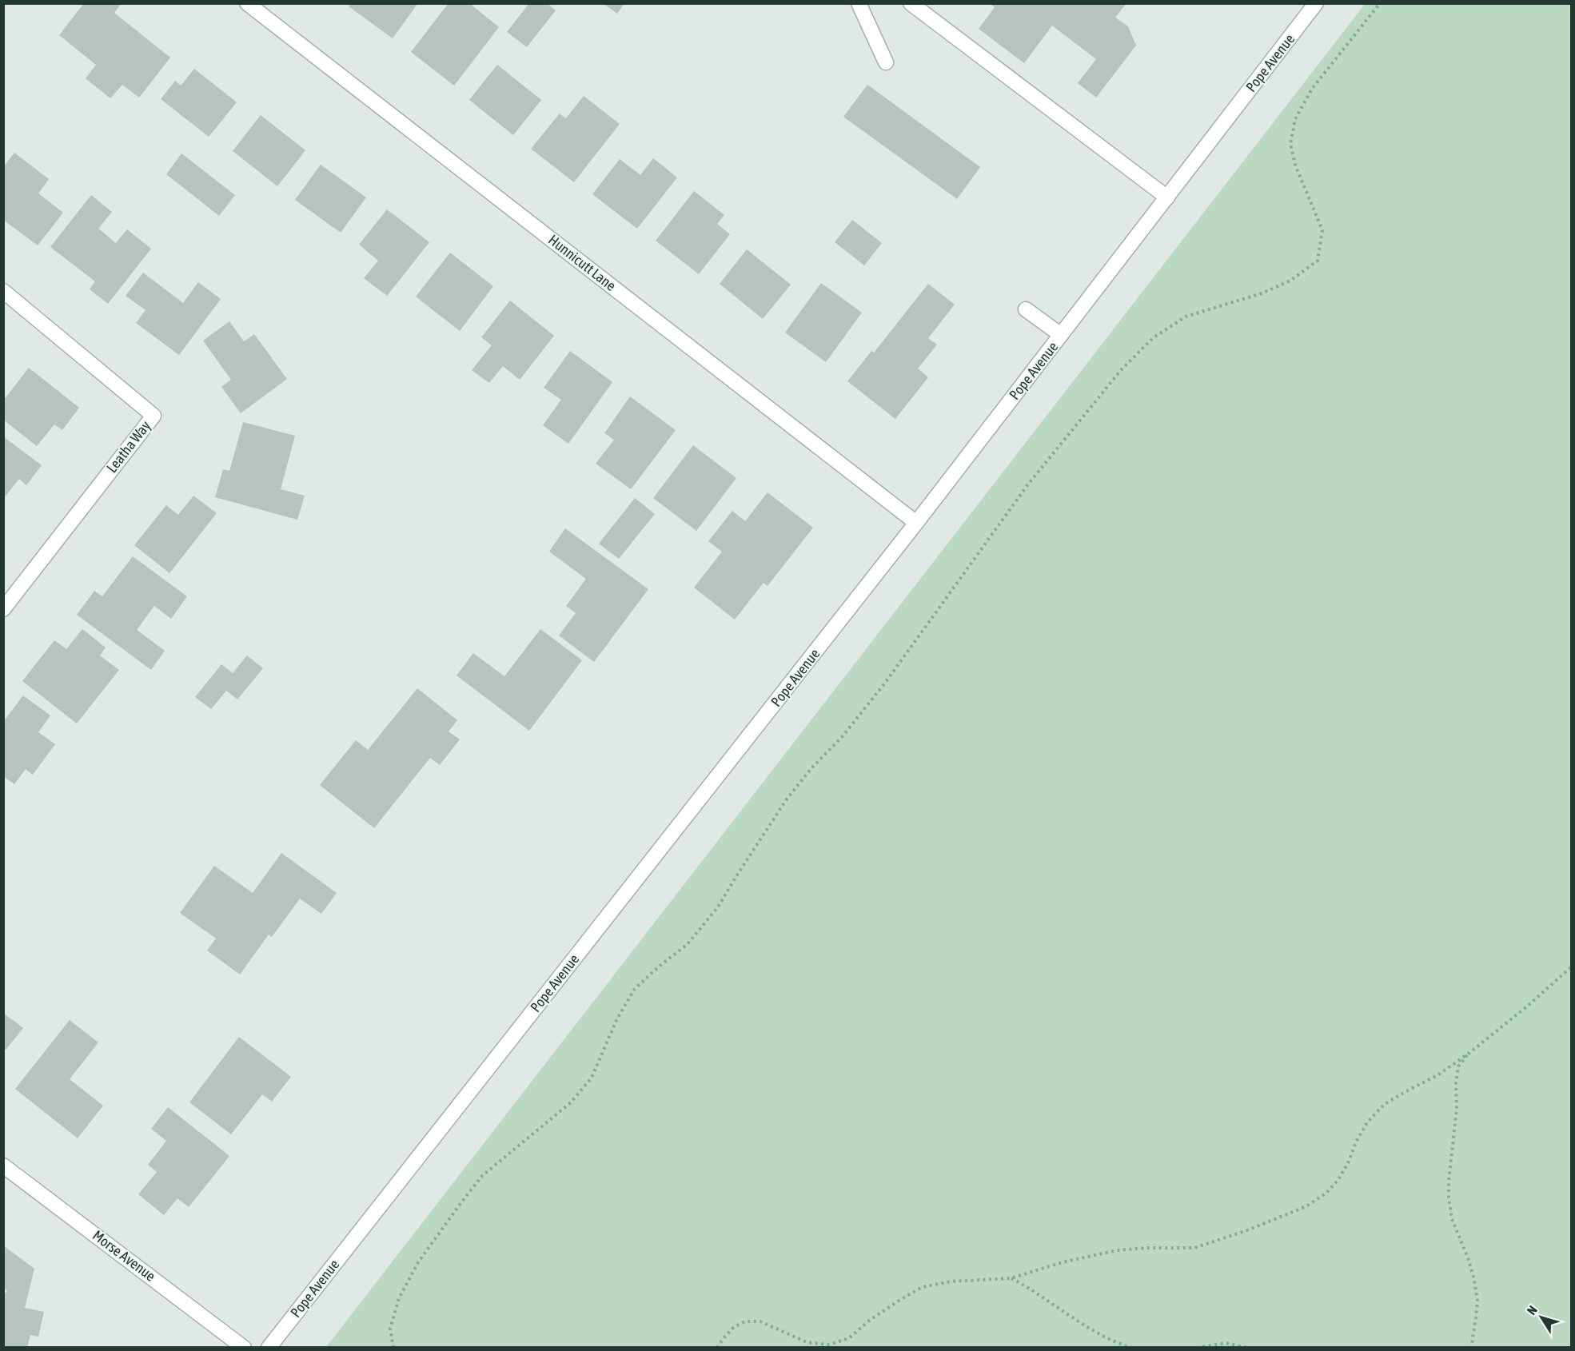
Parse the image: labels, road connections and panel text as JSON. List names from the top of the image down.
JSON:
{
  "streets": {
    "street": [
      "Pope Avenue",
      "Hunnicutt Lane",
      "Leatha Way",
      "Morse Avenue"
    ]
  },
  "crossings": [
    ["Pope Avenue", "Hunnicutt Lane"]
  ],
  "north": "top left"
}
